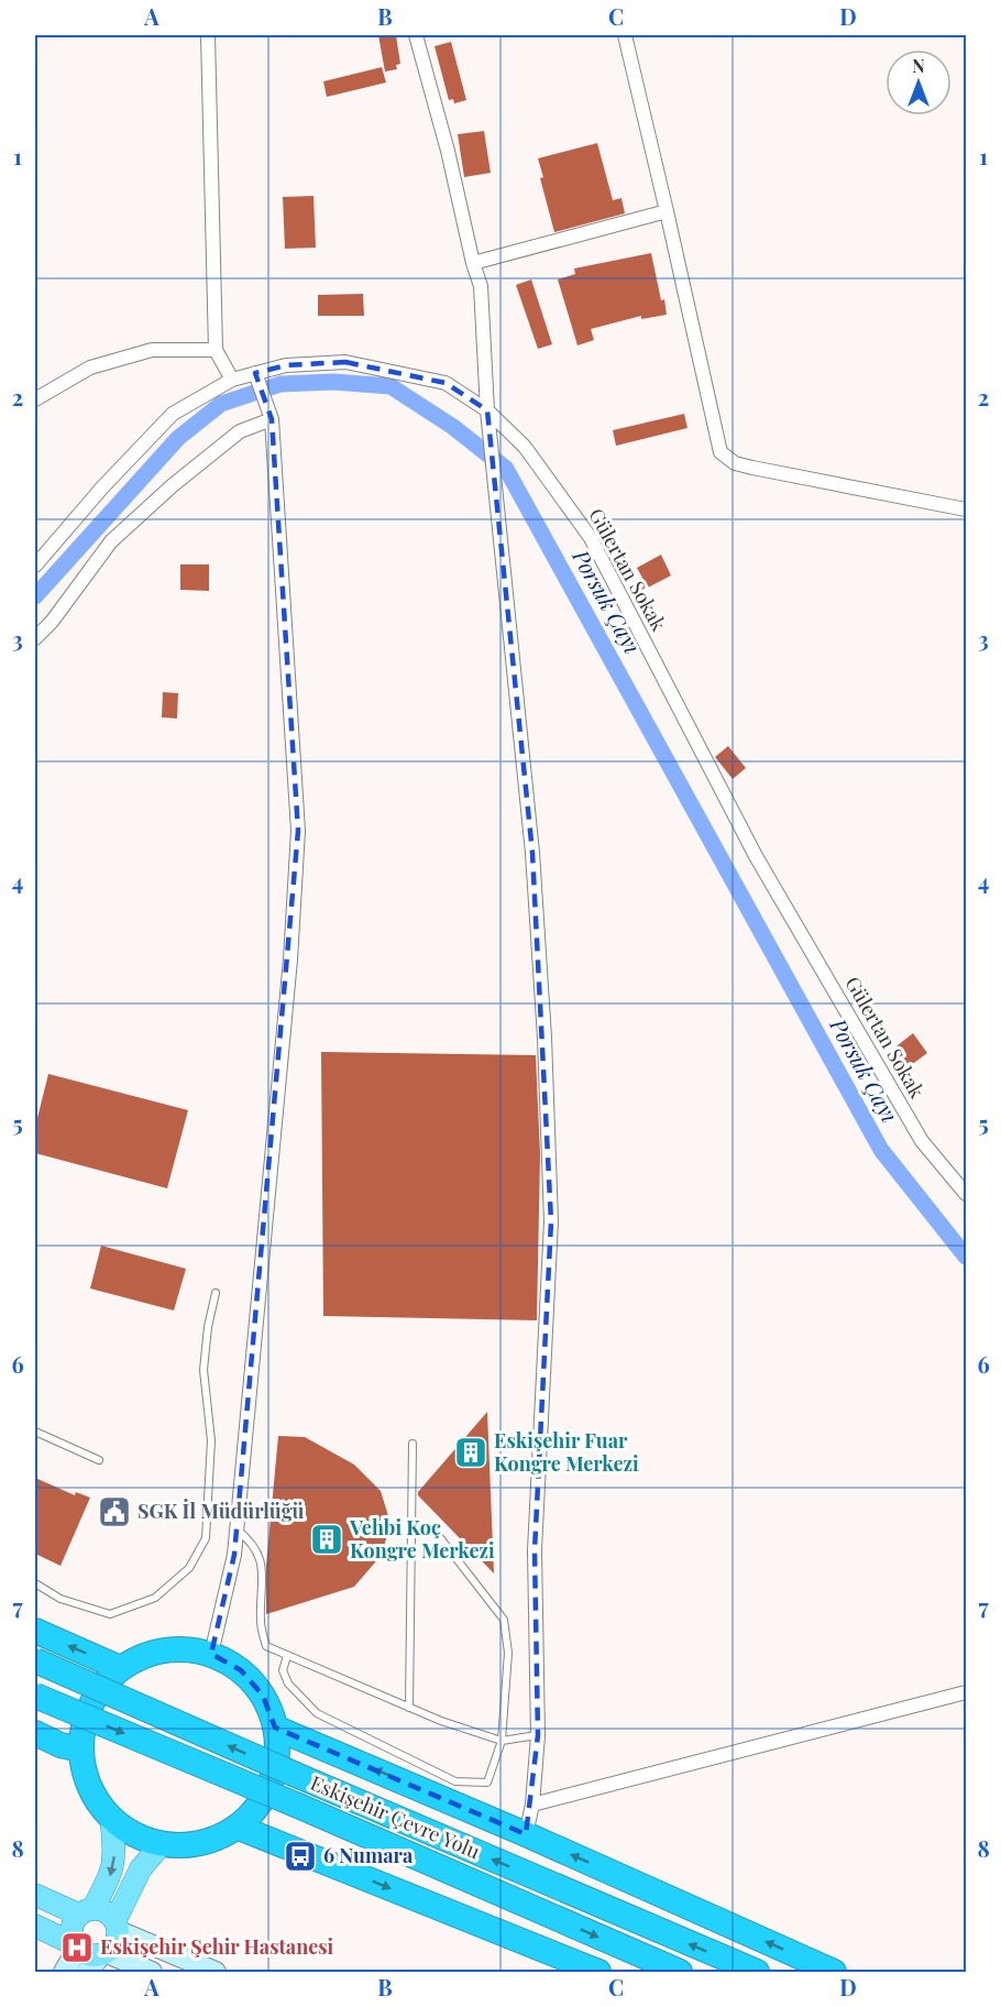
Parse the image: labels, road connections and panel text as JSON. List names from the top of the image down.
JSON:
{
  "streets": {
    "highway": ["Eskişehir Çevre Yolu"],
    "street": ["Gülertan Sokak"]
  },
  "water": ["Porsuk Çayı"],
  "places": {
    "building": ["Eskişehir Fuar Kongre Merkezi", "Vehbi Koç Kongre Merkezi"],
    "public building": ["SGK İl Müdürlüğü"],
    "bus stop": ["6 Numara"],
    "hospital": ["Eskişehir Şehir Hastanesi"]
  },
  "north": "top",
  "grid": {
    "columns": [
      "A",
      "B",
      "C",
      "D"
    ],
    "rows": [
      "1",
      "2",
      "3",
      "4",
      "5",
      "6",
      "7",
      "8"
    ]
  }
}
